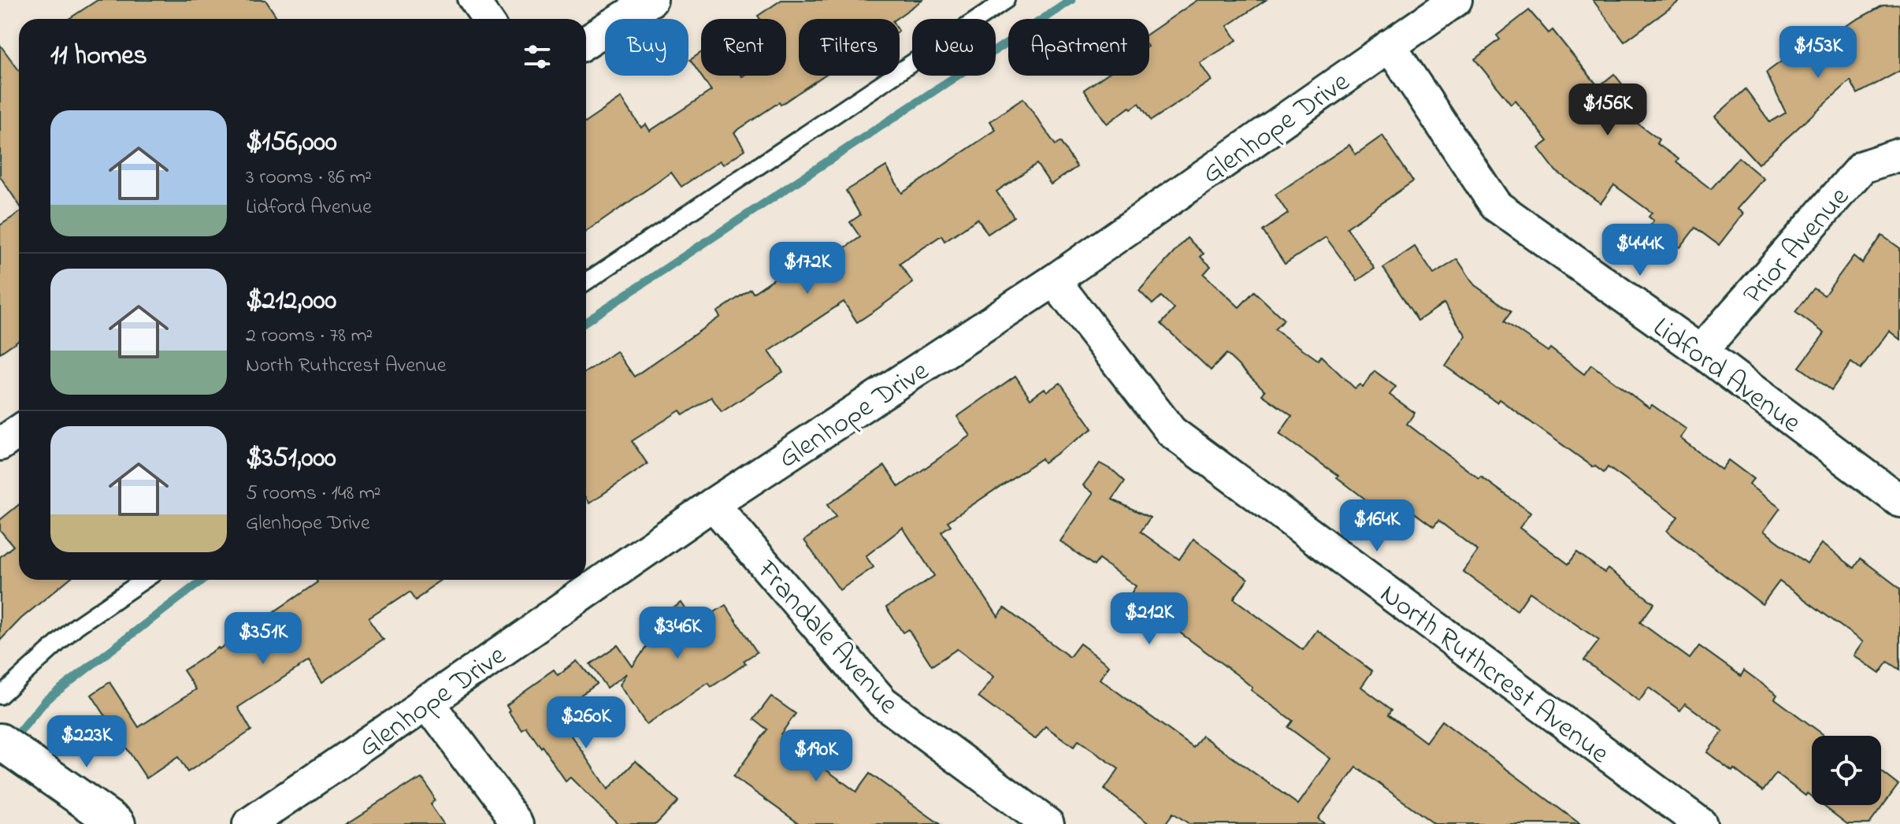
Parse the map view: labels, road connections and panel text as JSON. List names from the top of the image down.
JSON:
{
  "streets": {
    "street": [
      "Glenhope Drive",
      "Prior Avenue",
      "Lidford Avenue",
      "Frandale Avenue",
      "North Ruthcrest Avenue"
    ]
  },
  "crossings": [
    ["Glenhope Drive", "Lidford Avenue"],
    ["Glenhope Drive", "Frandale Avenue"],
    ["Glenhope Drive", "North Ruthcrest Avenue"],
    ["Prior Avenue", "Lidford Avenue"]
  ],
  "page": {
    "chip": [
      "Buy",
      "Rent",
      "Filters",
      "New",
      "Apartment"
    ],
    "heading": "11 homes",
    "price": [
      "$153K",
      "$156K",
      "$444K",
      "$172K",
      "$164K",
      "$212K",
      "$346K",
      "$351K",
      "$260K",
      "$223K",
      "$190K"
    ],
    "list": [
      {
        "name": "$156,000",
        "note": "3 rooms · 86 m² · Lidford Avenue"
      },
      {
        "name": "$212,000",
        "note": "2 rooms · 78 m² · North Ruthcrest Avenue"
      },
      {
        "name": "$351,000",
        "note": "5 rooms · 148 m² · Glenhope Drive"
      }
    ]
  }
}
